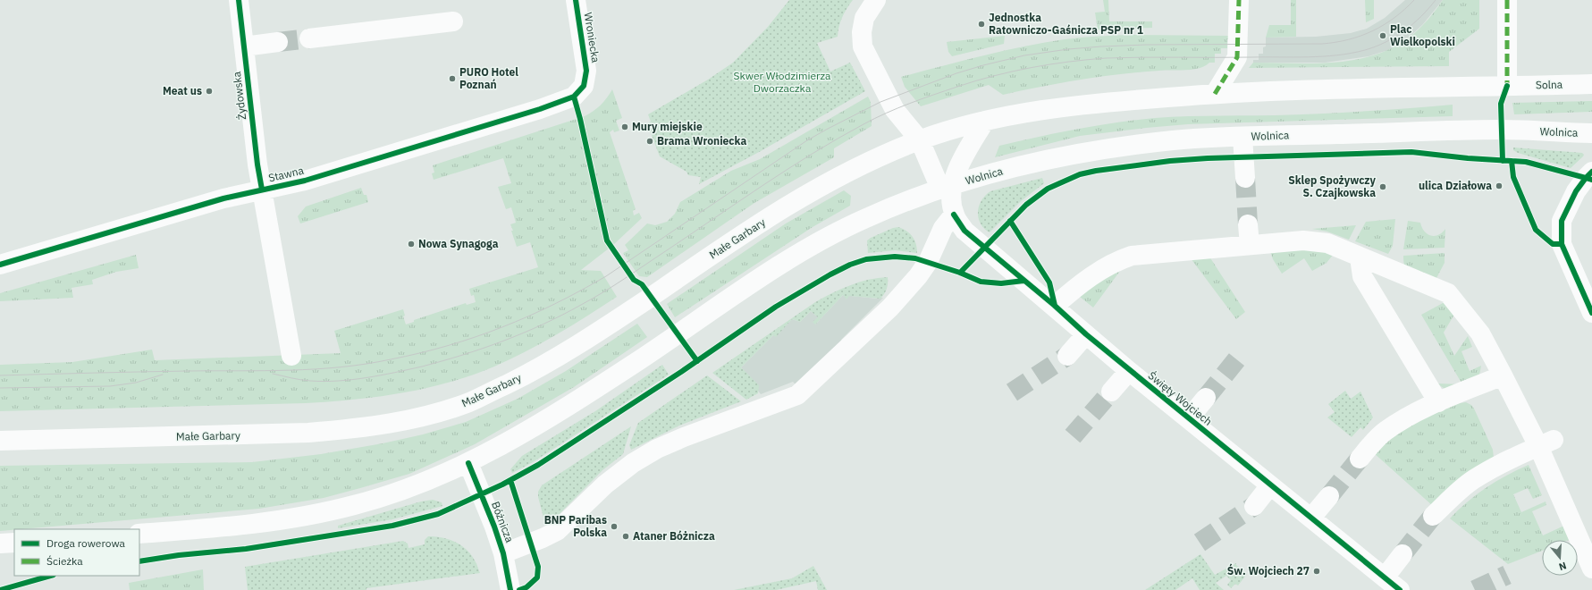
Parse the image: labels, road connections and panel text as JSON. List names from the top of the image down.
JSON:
{
  "streets": {
    "street": [
      "Wroniecka",
      "Solna",
      "Żydowska",
      "Wolnica",
      "Stawna",
      "Małe Garbary",
      "Święty Wojciech",
      "Bóżnicza"
    ]
  },
  "crossings": [
    ["Wroniecka", "Stawna"],
    ["Żydowska", "Stawna"],
    ["Wolnica", "Święty Wojciech"]
  ],
  "parks": ["Skwer Włodzimierza Dworzaczka"],
  "places": [
    "Jednostka Ratowniczo-Gaśnicza PSP nr 1",
    "Plac Wielkopolski",
    "PURO Hotel Poznań",
    "Meat us",
    "Mury miejskie",
    "Brama Wroniecka",
    "ulica Działowa",
    "Sklep Spożywczy S. Czajkowska",
    "Nowa Synagoga",
    "BNP Paribas Polska",
    "Ataner Bóżnicza",
    "Św. Wojciech 27"
  ],
  "legend": ["Droga rowerowa", "Ścieżka"],
  "north": "bottom"
}
